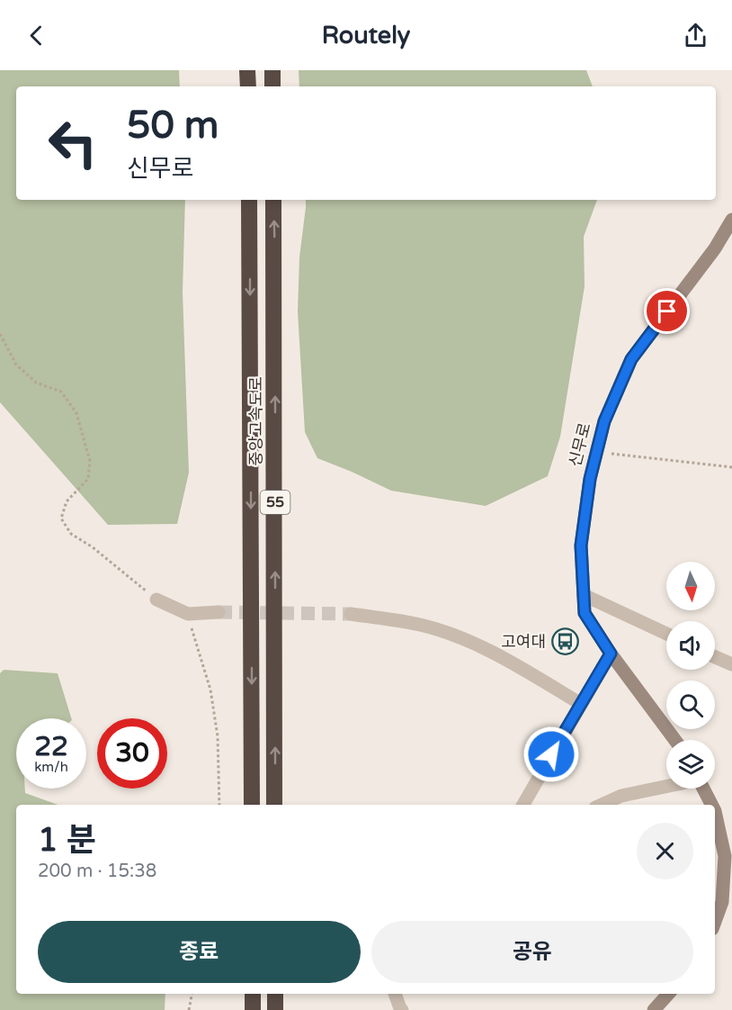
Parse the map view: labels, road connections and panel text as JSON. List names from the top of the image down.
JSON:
{
  "streets": {
    "highway": ["중앙고속도로", "55"],
    "street": ["신무로"]
  },
  "places": {
    "bus stop": ["고여대"]
  },
  "north": "bottom",
  "page": {
    "header": "Routely",
    "turn": ["50 m", "신무로"],
    "speed": "22 km/h",
    "limit": "30",
    "heading": ["1 분", "200 m · 15:38"],
    "buttons": ["종료", "공유"]
  }
}
